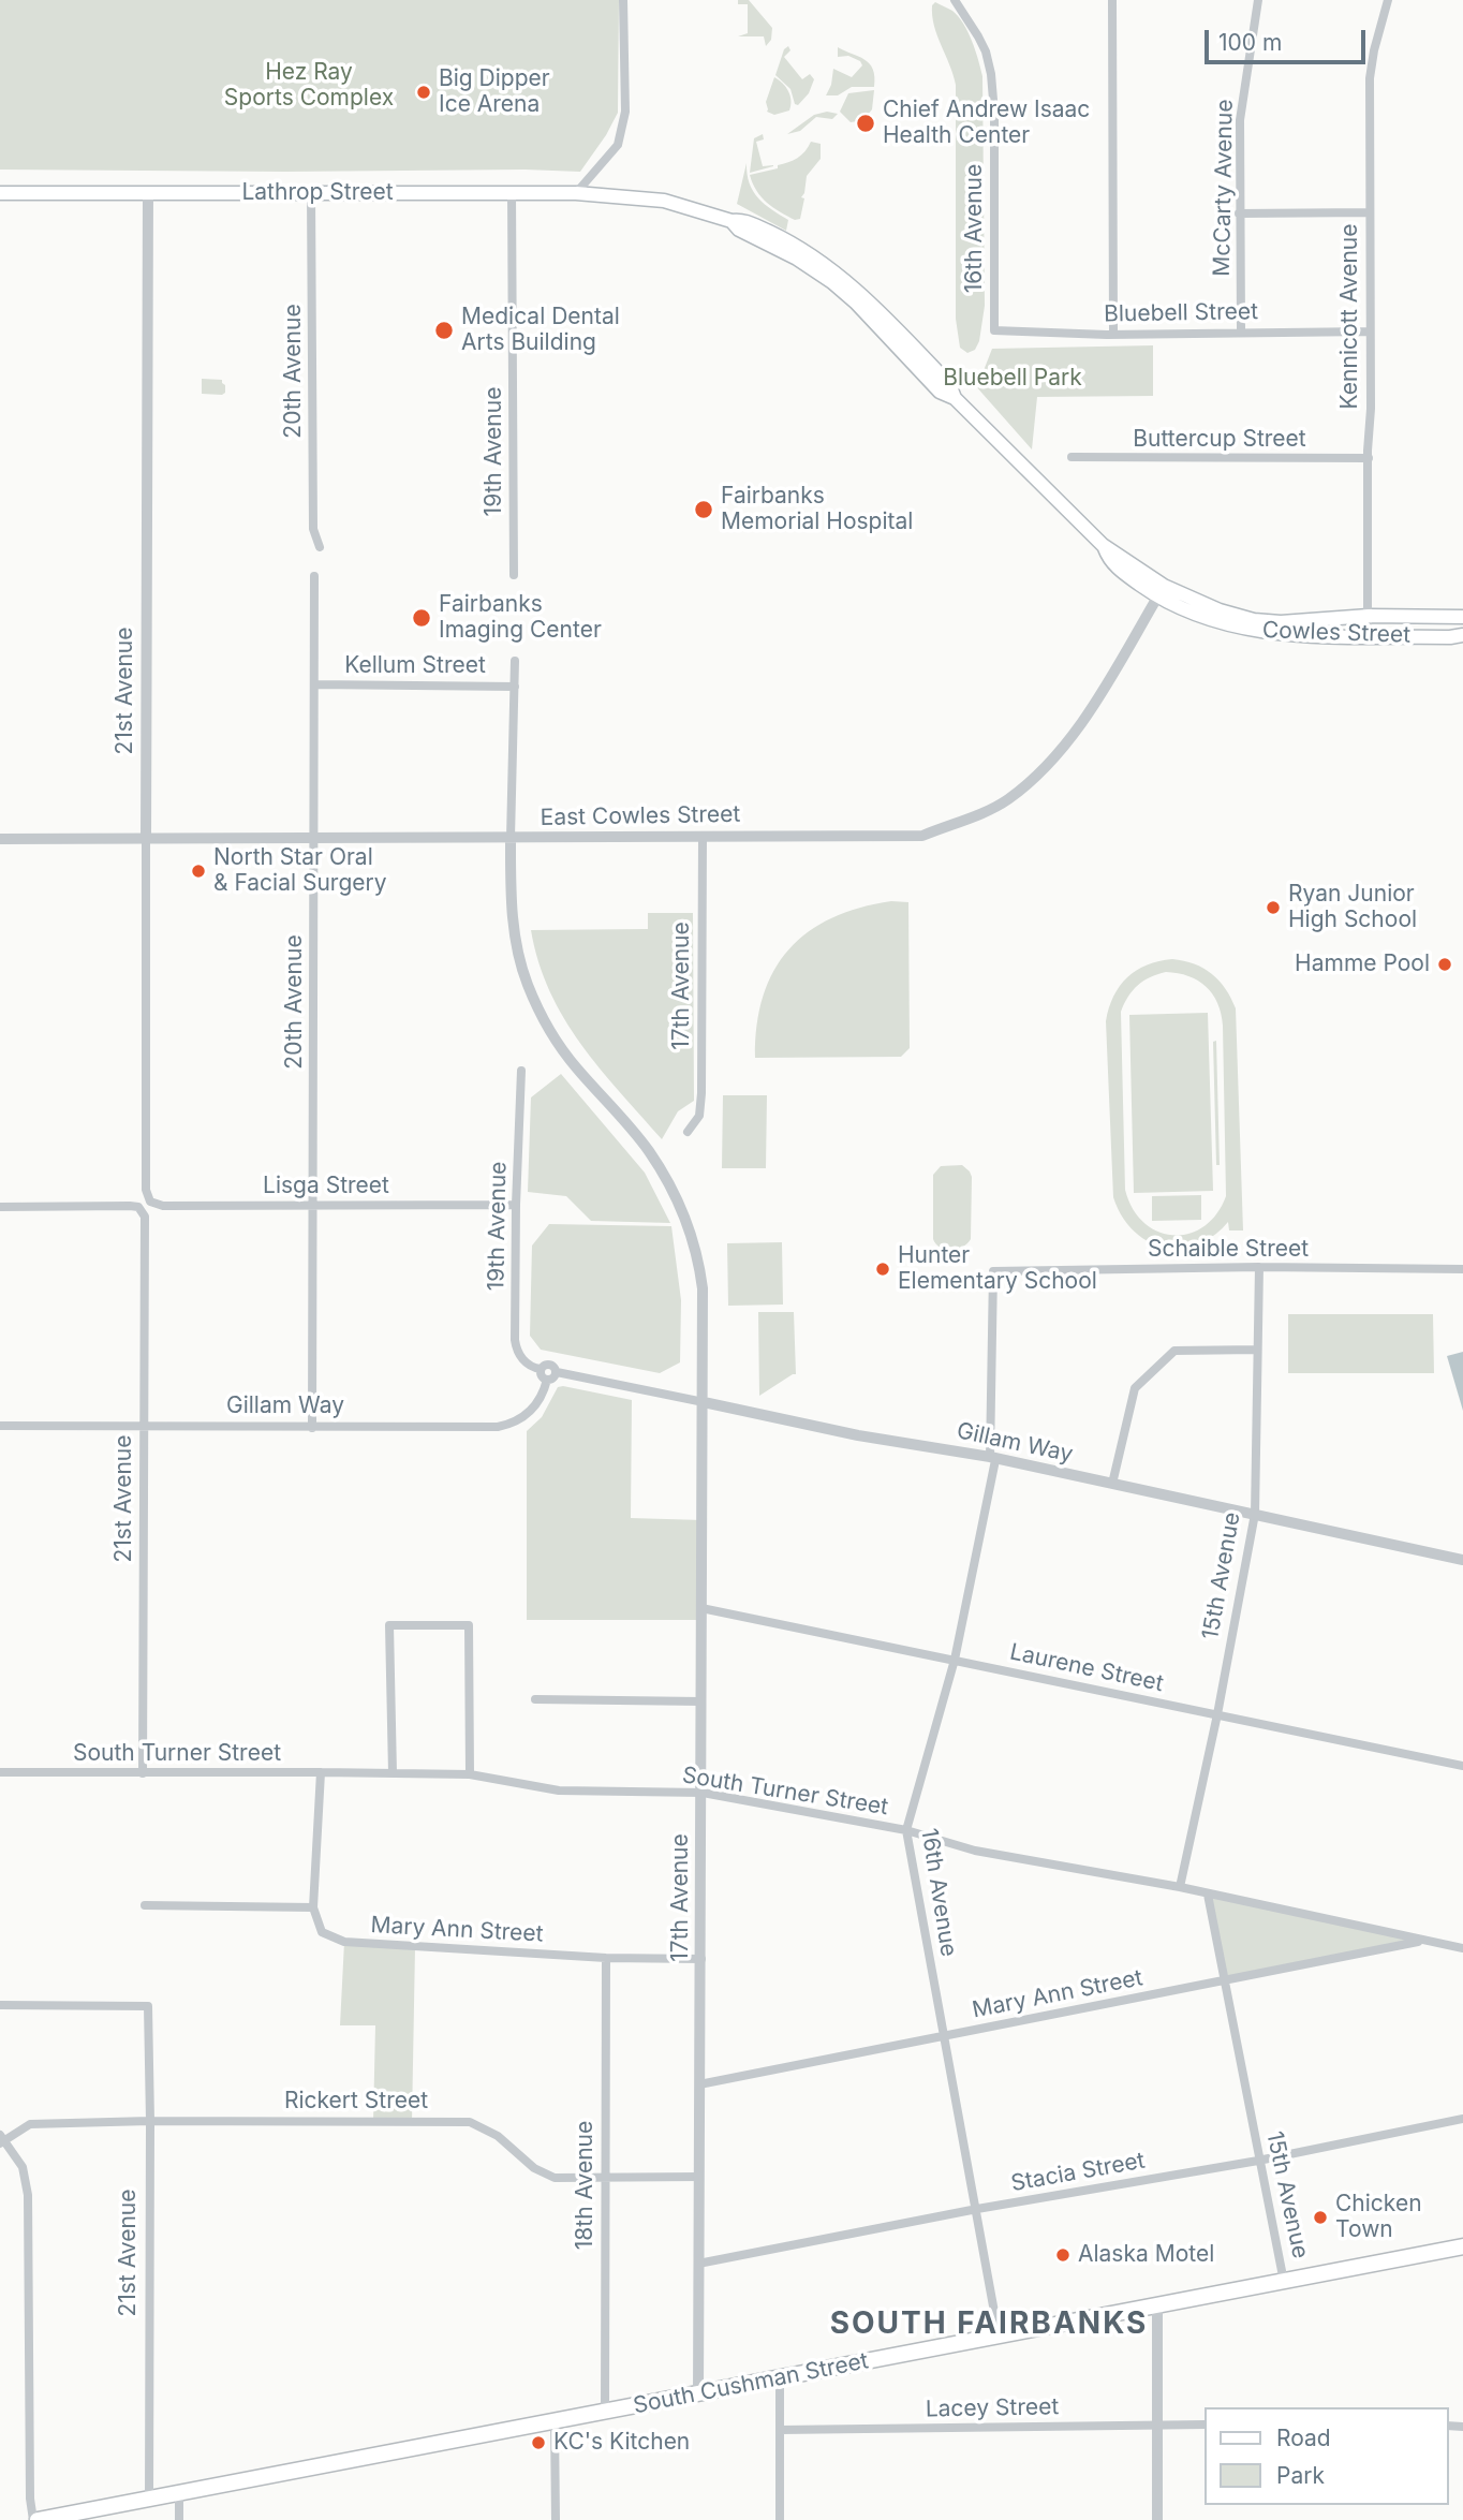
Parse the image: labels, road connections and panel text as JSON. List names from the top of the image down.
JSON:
{
  "streets": {
    "main road": ["Lathrop Street", "Cowles Street", "South Cushman Street"],
    "street": [
      "McCarty Avenue",
      "16th Avenue",
      "Bluebell Street",
      "Kennicott Avenue",
      "20th Avenue",
      "Buttercup Street",
      "19th Avenue",
      "Kellum Street",
      "21st Avenue",
      "East Cowles Street",
      "17th Avenue",
      "Lisga Street",
      "Schaible Street",
      "Gillam Way",
      "15th Avenue",
      "Laurene Street",
      "South Turner Street",
      "Mary Ann Street",
      "Rickert Street",
      "Stacia Street",
      "18th Avenue",
      "Lacey Street"
    ]
  },
  "crossings": [
    ["McCarty Avenue", "Bluebell Street"],
    ["Lathrop Street", "20th Avenue"],
    ["Lathrop Street", "19th Avenue"],
    ["Lathrop Street", "Cowles Street"],
    ["Lathrop Street", "21st Avenue"],
    ["Lathrop Street", "East Cowles Street"],
    ["16th Avenue", "Bluebell Street"],
    ["16th Avenue", "Schaible Street"],
    ["16th Avenue", "Gillam Way"],
    ["16th Avenue", "Laurene Street"],
    ["16th Avenue", "South Turner Street"],
    ["16th Avenue", "Mary Ann Street"],
    ["16th Avenue", "Stacia Street"],
    ["16th Avenue", "South Cushman Street"],
    ["Bluebell Street", "Kennicott Avenue"],
    ["Kennicott Avenue", "Buttercup Street"],
    ["Kennicott Avenue", "Cowles Street"],
    ["20th Avenue", "Kellum Street"],
    ["20th Avenue", "East Cowles Street"],
    ["20th Avenue", "Lisga Street"],
    ["20th Avenue", "Gillam Way"],
    ["19th Avenue", "Lisga Street"],
    ["19th Avenue", "Gillam Way"],
    ["Cowles Street", "East Cowles Street"],
    ["21st Avenue", "East Cowles Street"],
    ["21st Avenue", "Lisga Street"],
    ["21st Avenue", "Gillam Way"],
    ["21st Avenue", "South Turner Street"],
    ["21st Avenue", "Rickert Street"],
    ["21st Avenue", "South Cushman Street"],
    ["East Cowles Street", "17th Avenue"],
    ["17th Avenue", "Gillam Way"],
    ["17th Avenue", "Laurene Street"],
    ["17th Avenue", "South Turner Street"],
    ["17th Avenue", "Mary Ann Street"],
    ["17th Avenue", "Rickert Street"],
    ["17th Avenue", "Stacia Street"],
    ["17th Avenue", "South Cushman Street"],
    ["Schaible Street", "15th Avenue"],
    ["Gillam Way", "15th Avenue"],
    ["15th Avenue", "Laurene Street"],
    ["15th Avenue", "South Turner Street"],
    ["15th Avenue", "Mary Ann Street"],
    ["15th Avenue", "Stacia Street"],
    ["15th Avenue", "South Cushman Street"],
    ["South Turner Street", "Mary Ann Street"],
    ["Mary Ann Street", "18th Avenue"],
    ["Rickert Street", "18th Avenue"],
    ["18th Avenue", "South Cushman Street"]
  ],
  "districts": ["SOUTH FAIRBANKS"],
  "parks": ["Hez Ray Sports Complex", "Bluebell Park"],
  "places": [
    "Big Dipper Ice Arena",
    "Chief Andrew Isaac Health Center",
    "Medical Dental Arts Building",
    "Fairbanks Memorial Hospital",
    "Fairbanks Imaging Center",
    "North Star Oral & Facial Surgery",
    "Ryan Junior High School",
    "Hamme Pool",
    "Hunter Elementary School",
    "Chicken Town",
    "Alaska Motel",
    "KC's Kitchen"
  ],
  "legend": ["Road", "Park"],
  "scale_bar": "100 m"
}
